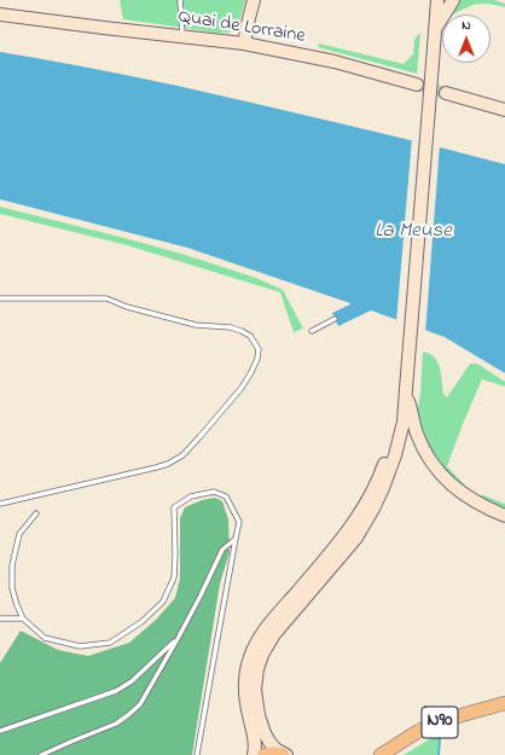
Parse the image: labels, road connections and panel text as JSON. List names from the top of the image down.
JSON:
{
  "streets": {
    "main road": ["Quai de Lorraine", "N90"]
  },
  "water": ["La Meuse"],
  "north": "top"
}
